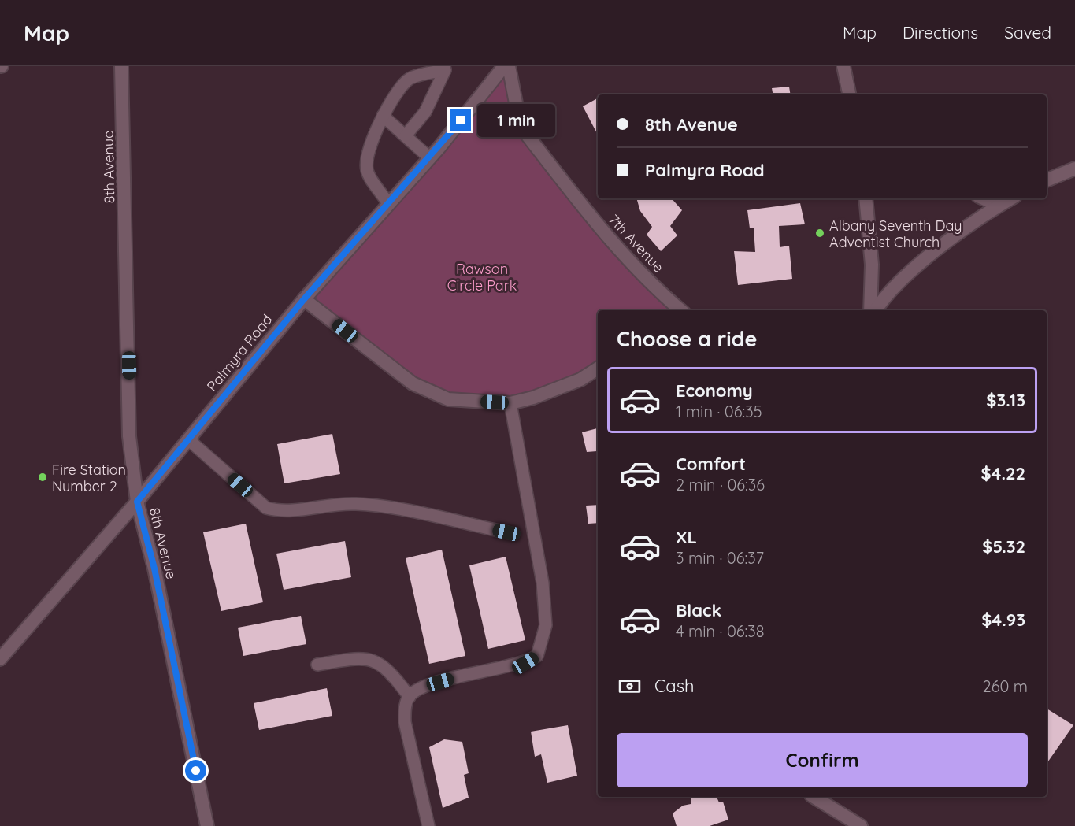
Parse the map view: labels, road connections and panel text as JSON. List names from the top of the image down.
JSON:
{
  "streets": {
    "street": ["8th Avenue", "7th Avenue", "Palmyra Road"]
  },
  "crossings": [
    ["8th Avenue", "Palmyra Road"]
  ],
  "parks": ["Rawson Circle Park"],
  "places": ["Albany Seventh Day Adventist Church", "Fire Station Number 2"],
  "page": {
    "header": "Map",
    "nav": ["Map", "Directions", "Saved"],
    "banner": ["8th Avenue", "Palmyra Road"],
    "bubble": "1 min",
    "heading": "Choose a ride",
    "list": [
      {
        "name": "Economy",
        "note": "1 min · 06:35",
        "value": "$3.13"
      },
      {
        "name": "Comfort",
        "note": "2 min · 06:36",
        "value": "$4.22"
      },
      {
        "name": "XL",
        "note": "3 min · 06:37",
        "value": "$5.32"
      },
      {
        "name": "Black",
        "note": "4 min · 06:38",
        "value": "$4.93"
      }
    ],
    "pay": ["Cash", "260 m"],
    "buttons": "Confirm"
  }
}
